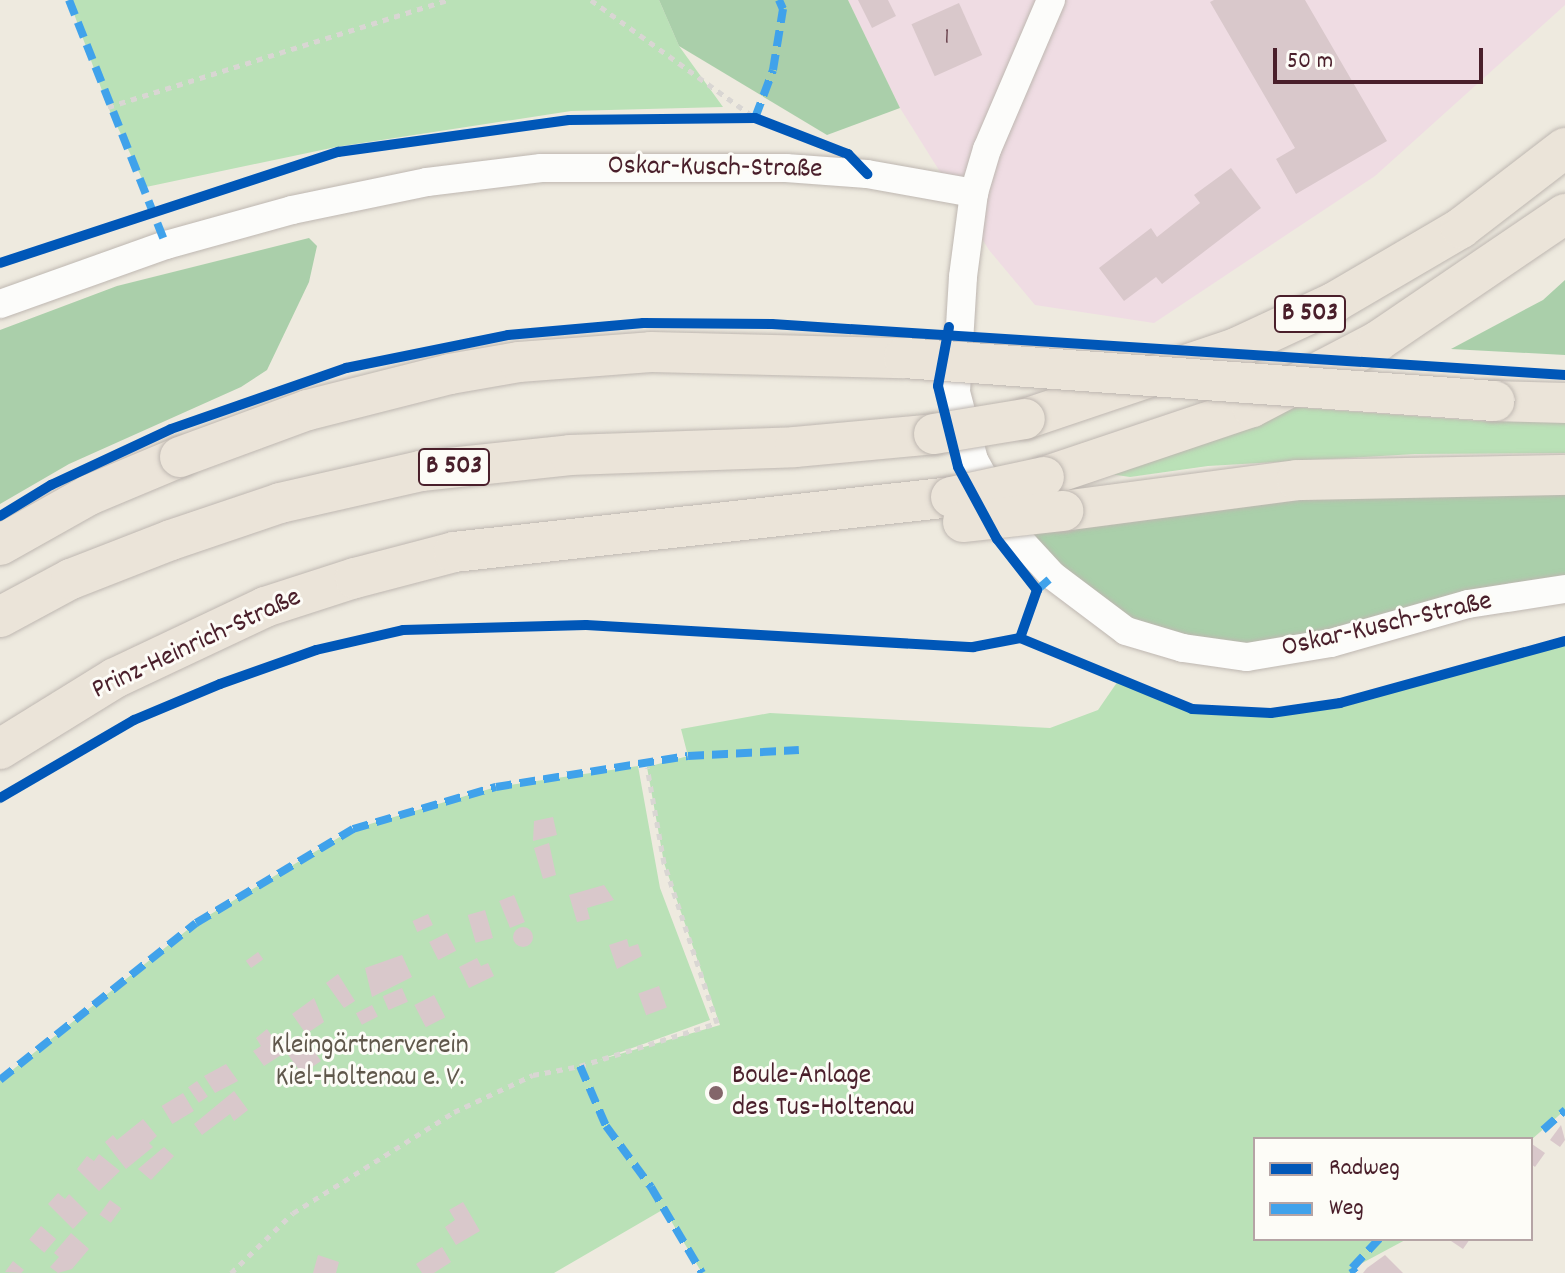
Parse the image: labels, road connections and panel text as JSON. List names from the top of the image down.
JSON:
{
  "streets": {
    "highway": ["B 503", "Prinz-Heinrich-Straße"],
    "street": ["Oskar-Kusch-Straße"]
  },
  "crossings": [
    ["B 503", "Prinz-Heinrich-Straße"]
  ],
  "parks": ["Kleingärtnerverein Kiel-Holtenau e. V."],
  "places": ["Boule-Anlage des Tus-Holtenau"],
  "house_numbers": ["1"],
  "legend": ["Radweg", "Weg"],
  "scale_bar": "50 m"
}
